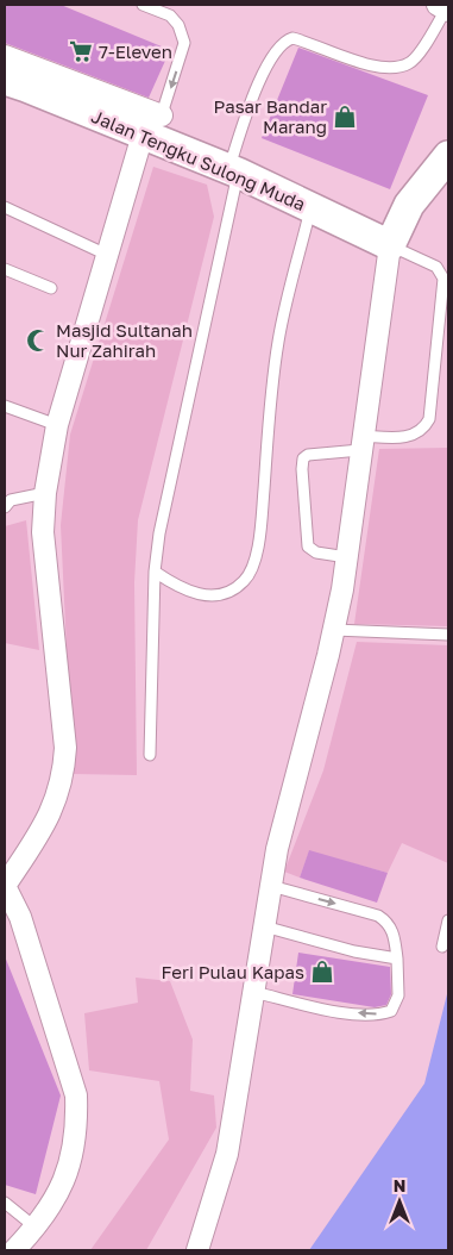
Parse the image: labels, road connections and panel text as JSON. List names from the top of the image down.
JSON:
{
  "streets": {
    "street": ["Jalan Tengku Sulong Muda"]
  },
  "places": {
    "supermarket": ["7-Eleven"],
    "shop": ["Pasar Bandar Marang", "Feri Pulau Kapas"],
    "mosque": ["Masjid Sultanah Nur Zahirah"]
  },
  "north": "top"
}
